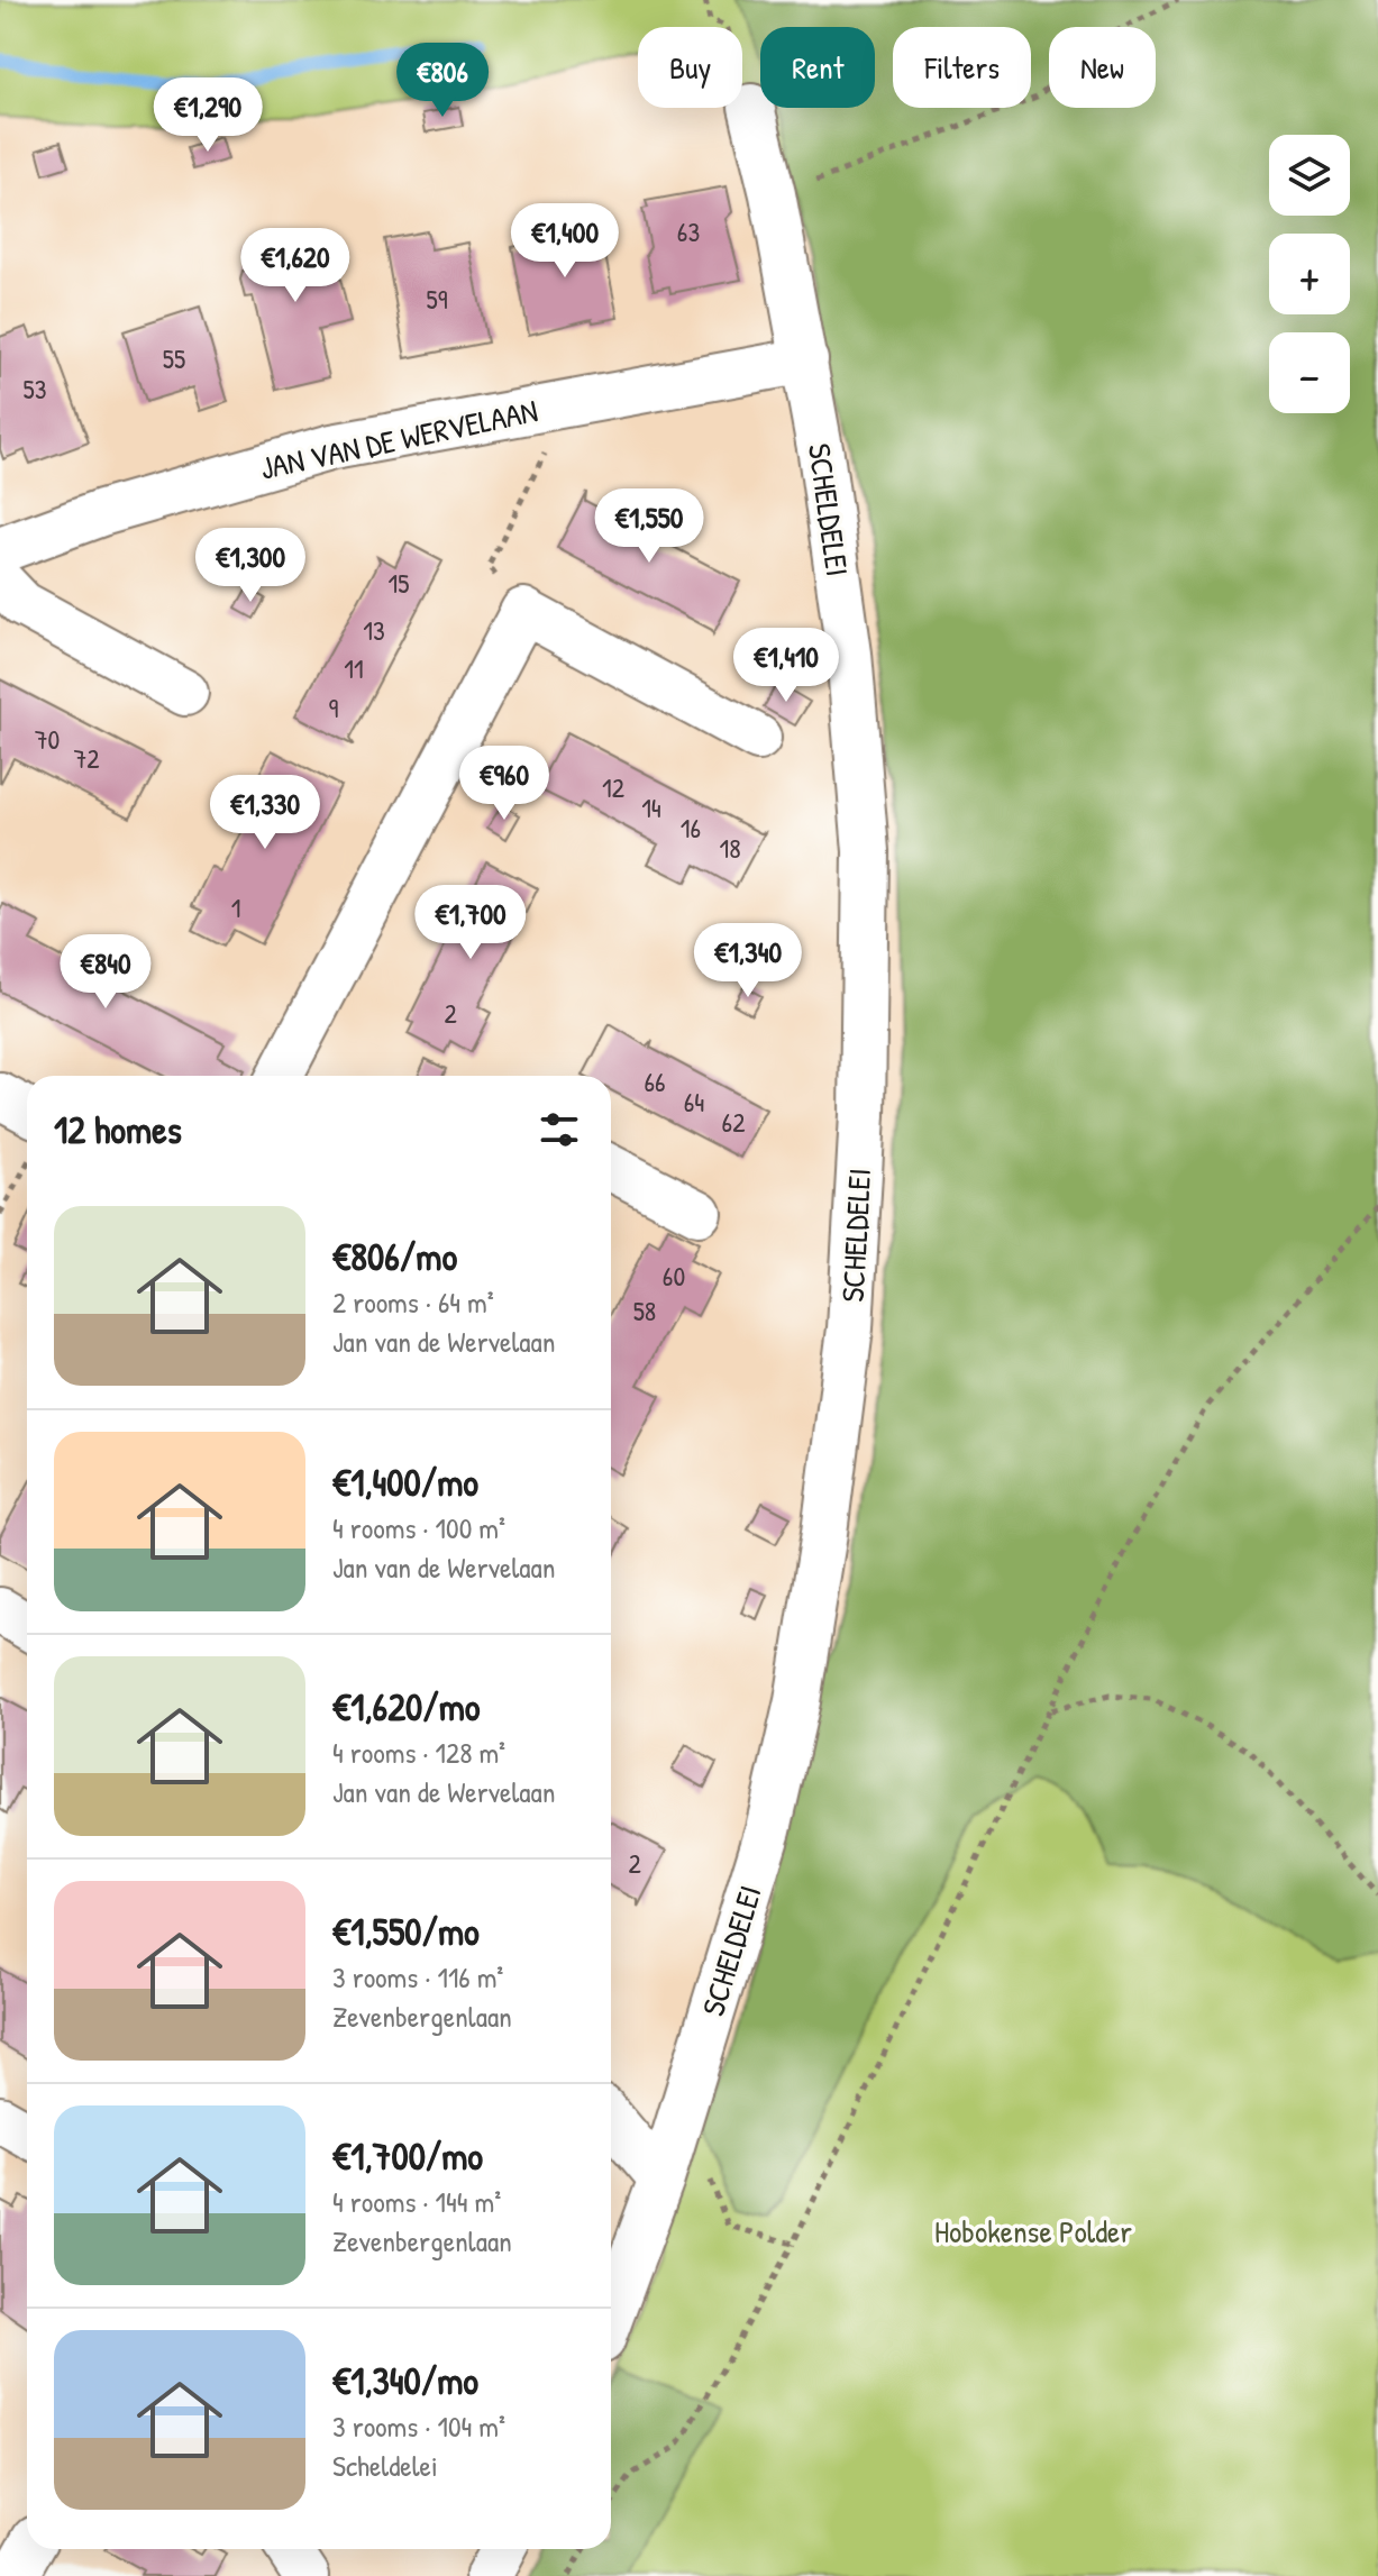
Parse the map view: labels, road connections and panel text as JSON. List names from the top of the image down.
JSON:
{
  "streets": {
    "street": ["JAN VAN DE WERVELAAN", "SCHELDELEI"]
  },
  "crossings": [
    ["JAN VAN DE WERVELAAN", "SCHELDELEI"]
  ],
  "parks": ["Hobokense Polder"],
  "house_numbers": [
    "63",
    "59",
    "55",
    "53",
    "15",
    "13",
    "11",
    "9",
    "70",
    "72",
    "12",
    "14",
    "16",
    "18",
    "1",
    "2",
    "66",
    "64",
    "62",
    "60",
    "58",
    "2"
  ],
  "page": {
    "chip": [
      "Buy",
      "Rent",
      "Filters",
      "New"
    ],
    "price": [
      "€806",
      "€1,290",
      "€1,400",
      "€1,620",
      "€1,550",
      "€1,300",
      "€1,410",
      "€960",
      "€1,330",
      "€1,700",
      "€1,340",
      "€840"
    ],
    "map_buttons": ["+", "−"],
    "heading": "12 homes",
    "list": [
      {
        "name": "€806/mo",
        "note": "2 rooms · 64 m² · Jan van de Wervelaan"
      },
      {
        "name": "€1,400/mo",
        "note": "4 rooms · 100 m² · Jan van de Wervelaan"
      },
      {
        "name": "€1,620/mo",
        "note": "4 rooms · 128 m² · Jan van de Wervelaan"
      },
      {
        "name": "€1,550/mo",
        "note": "3 rooms · 116 m² · Zevenbergenlaan"
      },
      {
        "name": "€1,700/mo",
        "note": "4 rooms · 144 m² · Zevenbergenlaan"
      },
      {
        "name": "€1,340/mo",
        "note": "3 rooms · 104 m² · Scheldelei"
      }
    ]
  }
}
